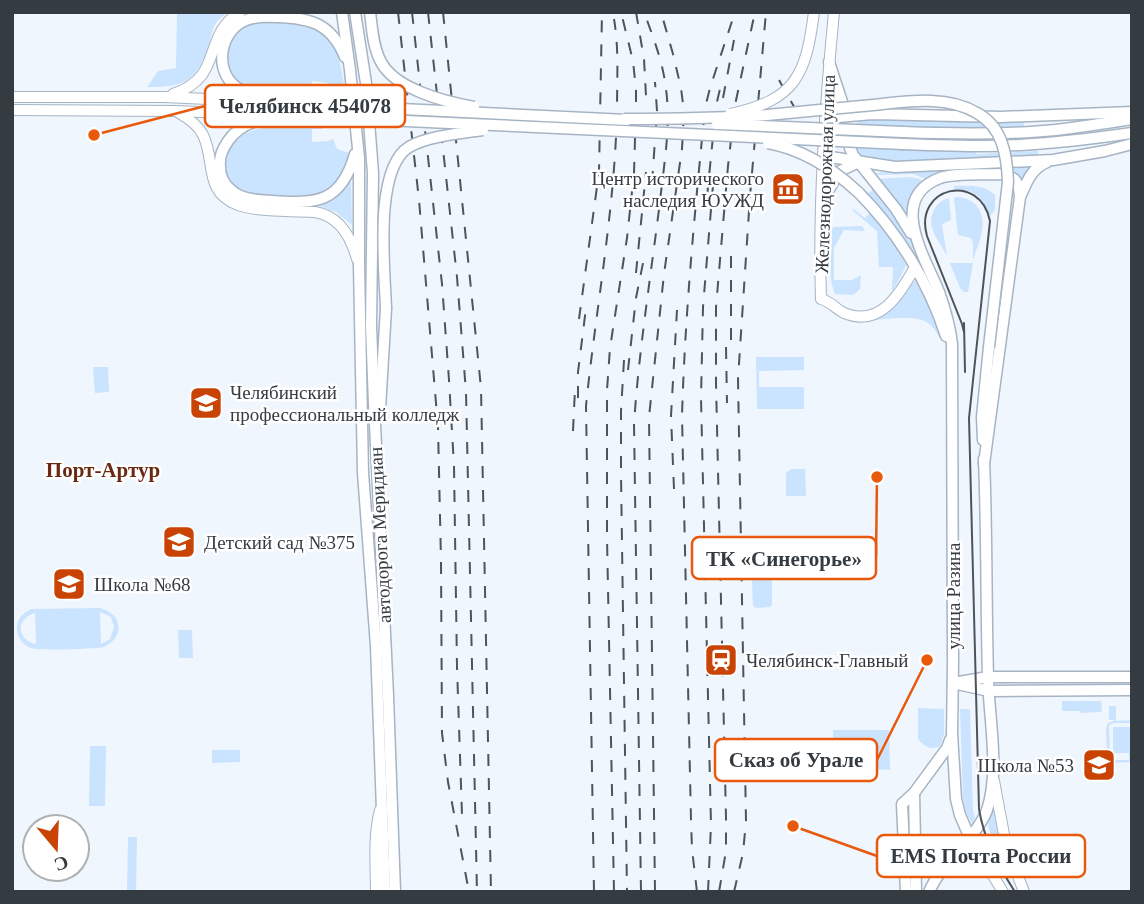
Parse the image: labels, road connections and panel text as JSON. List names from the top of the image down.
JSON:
{
  "streets": {
    "main road": ["Железнодорожная улица", "автодорога Меридиан", "улица Разина"]
  },
  "districts": ["Порт-Артур"],
  "places": {
    "other": [
      "Челябинск 454078",
      "ТК «Синегорье»",
      "Сказ об Урале",
      "EMS Почта России"
    ],
    "museum": ["Центр исторического наследия ЮУЖД"],
    "school or university": [
      "Челябинский профессиональный колледж",
      "Детский сад №375",
      "Школа №68",
      "Школа №53"
    ],
    "station": ["Челябинск-Главный"]
  },
  "north": "bottom"
}
